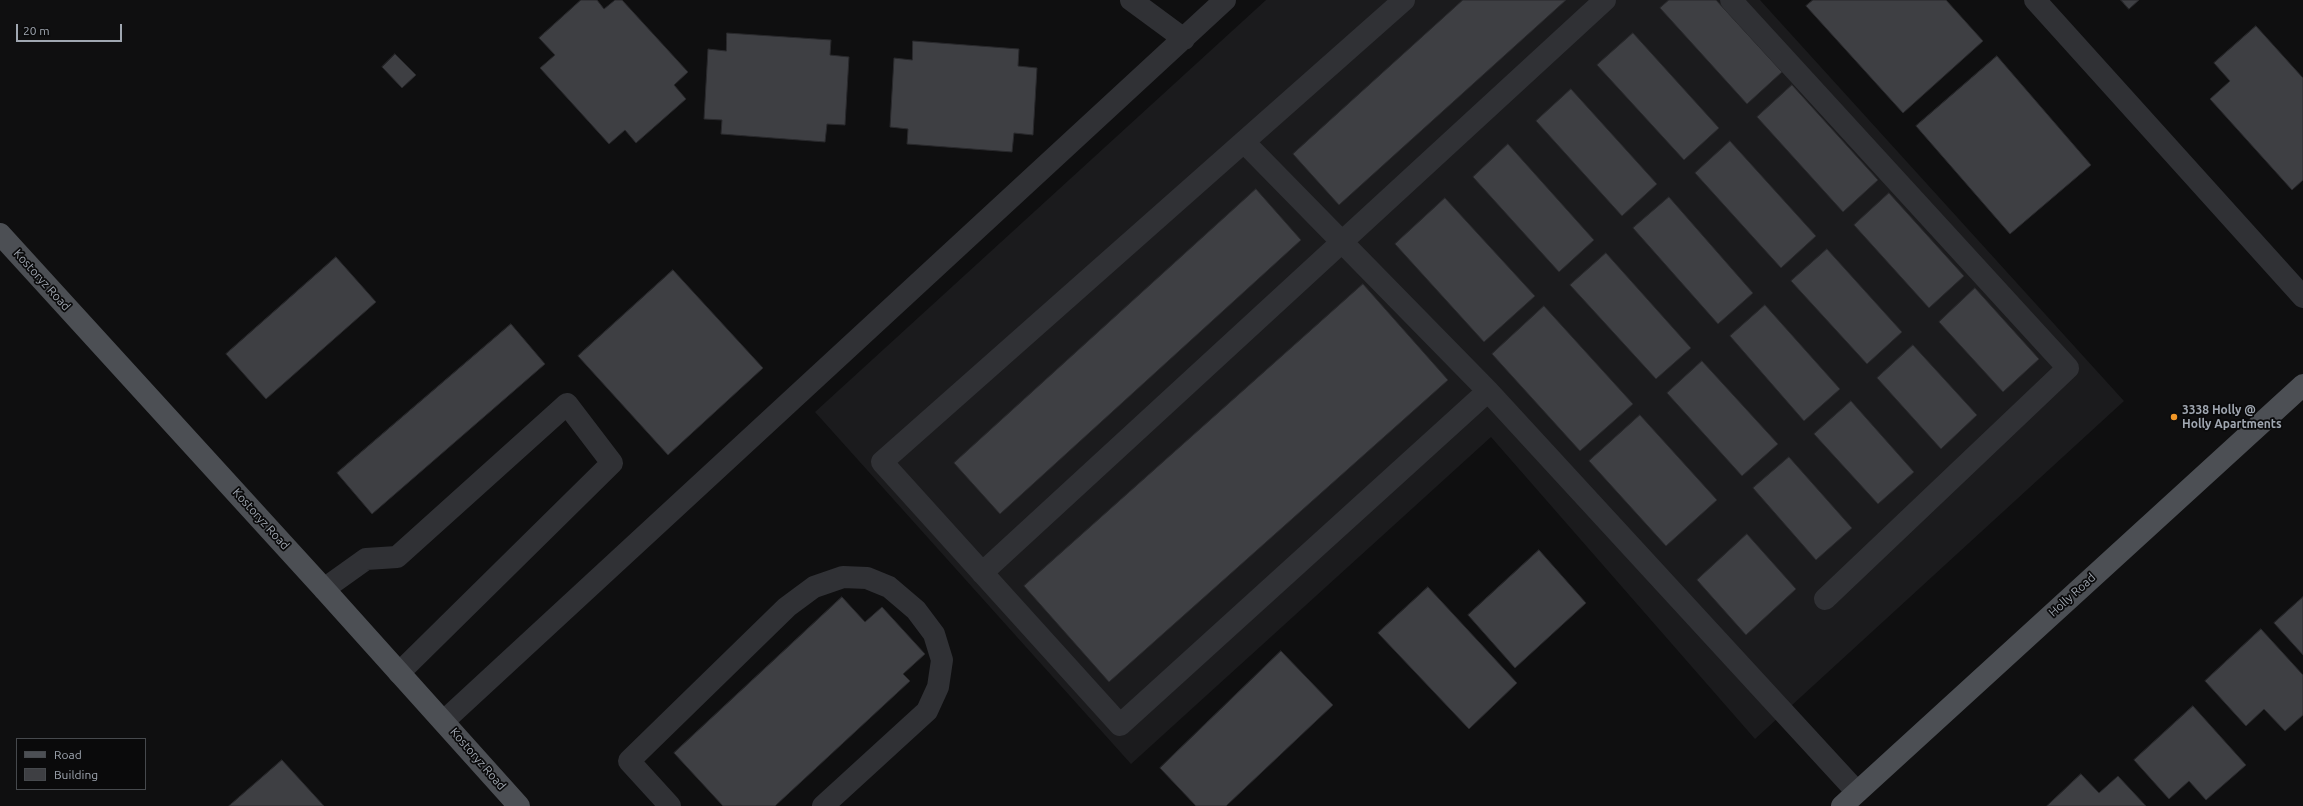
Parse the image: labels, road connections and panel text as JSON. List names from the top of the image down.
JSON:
{
  "streets": {
    "main road": ["Kostoryz Road", "Holly Road"]
  },
  "places": ["3338 Holly @ Holly Apartments"],
  "legend": ["Road", "Building"],
  "scale_bar": "20 m"
}
